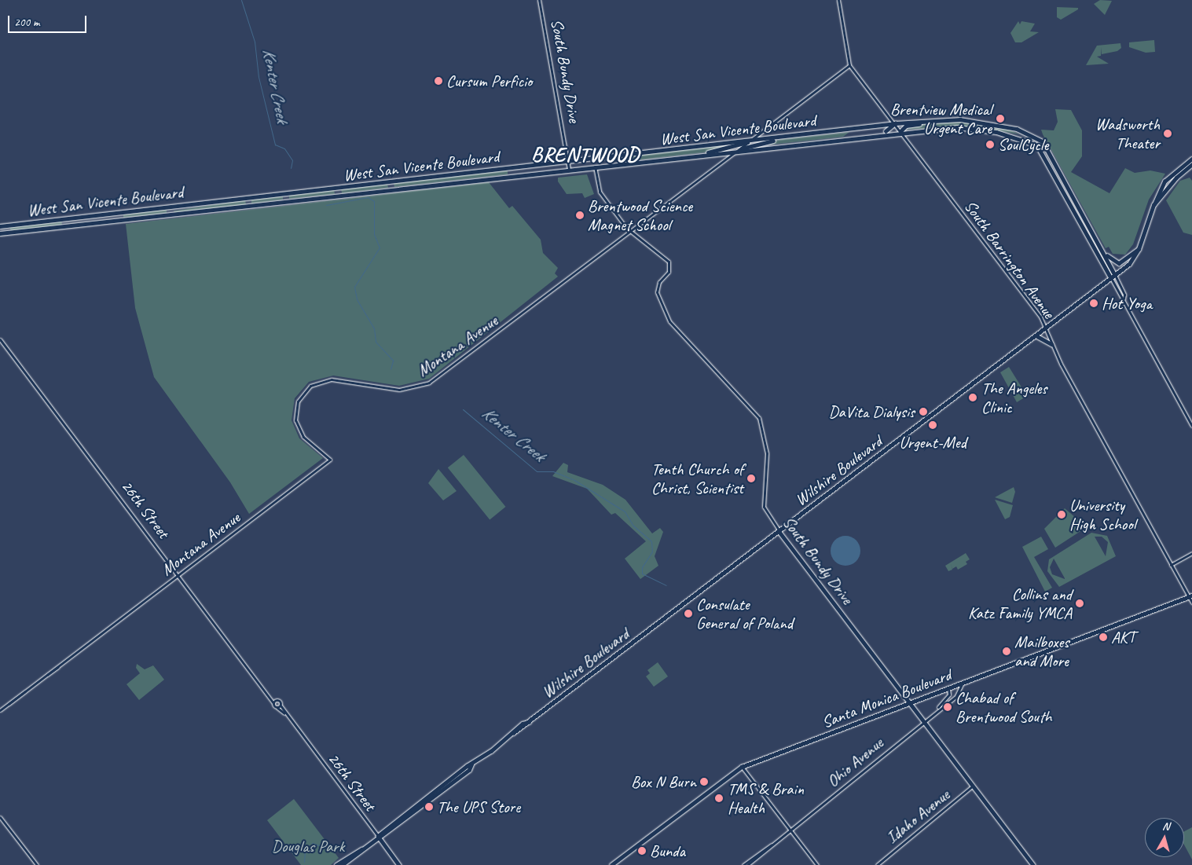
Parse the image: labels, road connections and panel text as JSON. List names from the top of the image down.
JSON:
{
  "streets": {
    "main road": [
      "South Bundy Drive",
      "West San Vicente Boulevard",
      "Wilshire Boulevard",
      "26th Street",
      "Santa Monica Boulevard"
    ],
    "street": [
      "South Barrington Avenue",
      "Montana Avenue",
      "Ohio Avenue",
      "Idaho Avenue"
    ]
  },
  "crossings": [
    ["South Bundy Drive", "West San Vicente Boulevard"],
    ["South Bundy Drive", "Montana Avenue"],
    ["South Bundy Drive", "Wilshire Boulevard"],
    ["South Bundy Drive", "Santa Monica Boulevard"],
    ["South Bundy Drive", "Ohio Avenue"],
    ["South Bundy Drive", "Idaho Avenue"],
    ["West San Vicente Boulevard", "South Barrington Avenue"],
    ["West San Vicente Boulevard", "Montana Avenue"],
    ["West San Vicente Boulevard", "Wilshire Boulevard"],
    ["South Barrington Avenue", "Montana Avenue"],
    ["South Barrington Avenue", "Wilshire Boulevard"],
    ["South Barrington Avenue", "Santa Monica Boulevard"],
    ["Montana Avenue", "26th Street"],
    ["Wilshire Boulevard", "26th Street"],
    ["Santa Monica Boulevard", "Ohio Avenue"]
  ],
  "districts": ["BRENTWOOD"],
  "water": ["Kenter Creek"],
  "parks": ["Douglas Park"],
  "places": [
    "Cursum Perficio",
    "Brentview Medical Urgent Care",
    "Wadsworth Theater",
    "SoulCycle",
    "Brentwood Science Magnet School",
    "Hot Yoga",
    "The Angeles Clinic",
    "DaVita Dialysis",
    "Urgent-Med",
    "Tenth Church of Christ, Scientist",
    "University High School",
    "Collins and Katz Family YMCA",
    "Consulate General of Poland",
    "AKT",
    "Mailboxes and More",
    "Chabad of Brentwood South",
    "Box N Burn",
    "TMS & Brain Health",
    "The UPS Store",
    "Bunda"
  ],
  "scale_bar": "200 m",
  "north": "top"
}
